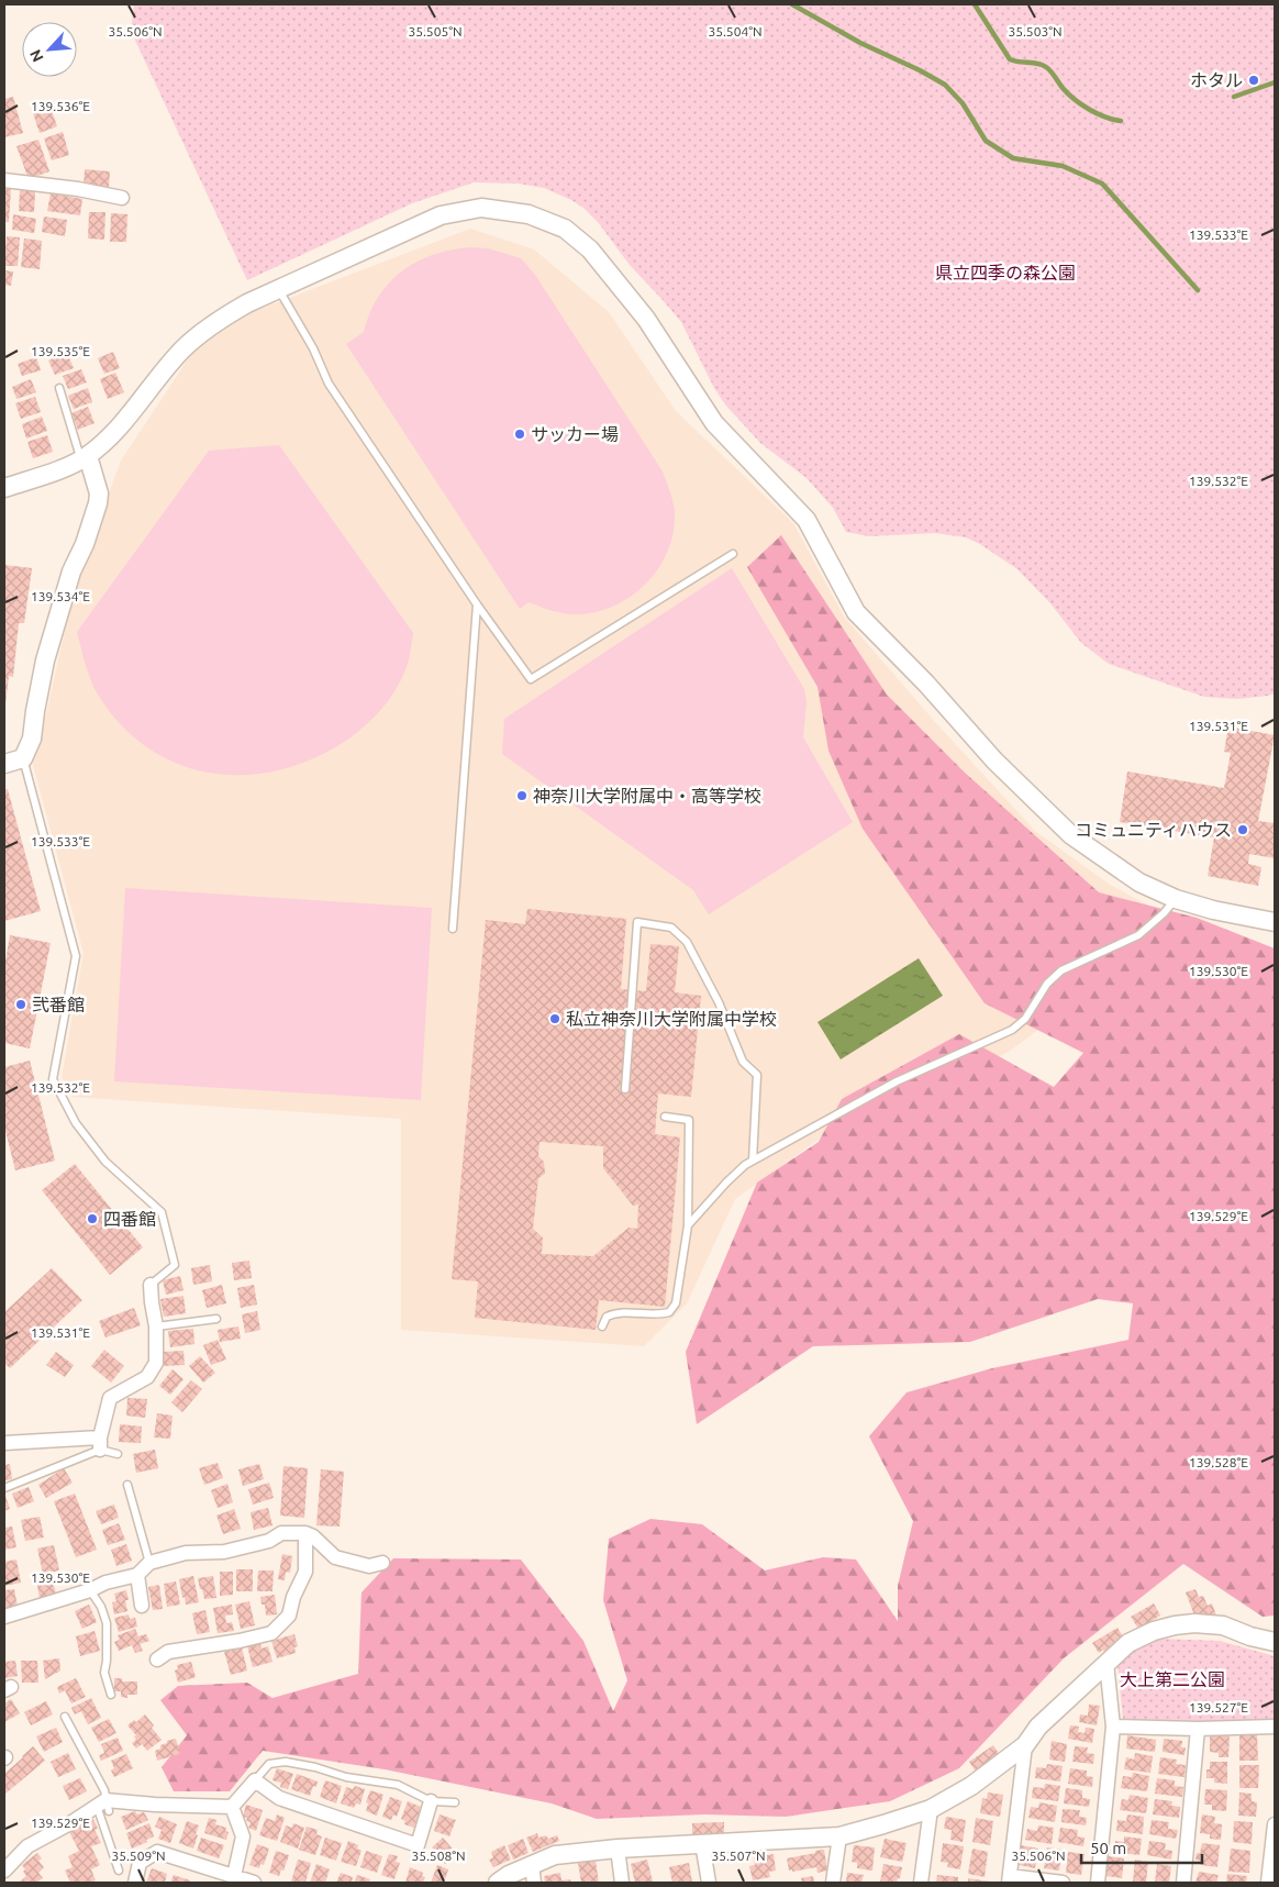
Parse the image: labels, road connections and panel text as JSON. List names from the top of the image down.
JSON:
{
  "parks": ["県立四季の森公園", "大上第二公園"],
  "places": [
    "ホタル",
    "サッカー場",
    "神奈川大学附属中・高等学校",
    "コミュニティハウス",
    "弐番館",
    "私立神奈川大学附属中学校",
    "四番館"
  ],
  "scale_bar": "50 m",
  "north": "bottom left",
  "coordinates": [
    "35.506°N",
    "35.505°N",
    "35.504°N",
    "35.503°N",
    "139.536°E",
    "139.533°E",
    "139.535°E",
    "139.532°E",
    "139.534°E",
    "139.531°E",
    "139.530°E",
    "139.529°E",
    "139.528°E",
    "139.527°E",
    "35.509°N",
    "35.508°N",
    "35.507°N"
  ]
}
